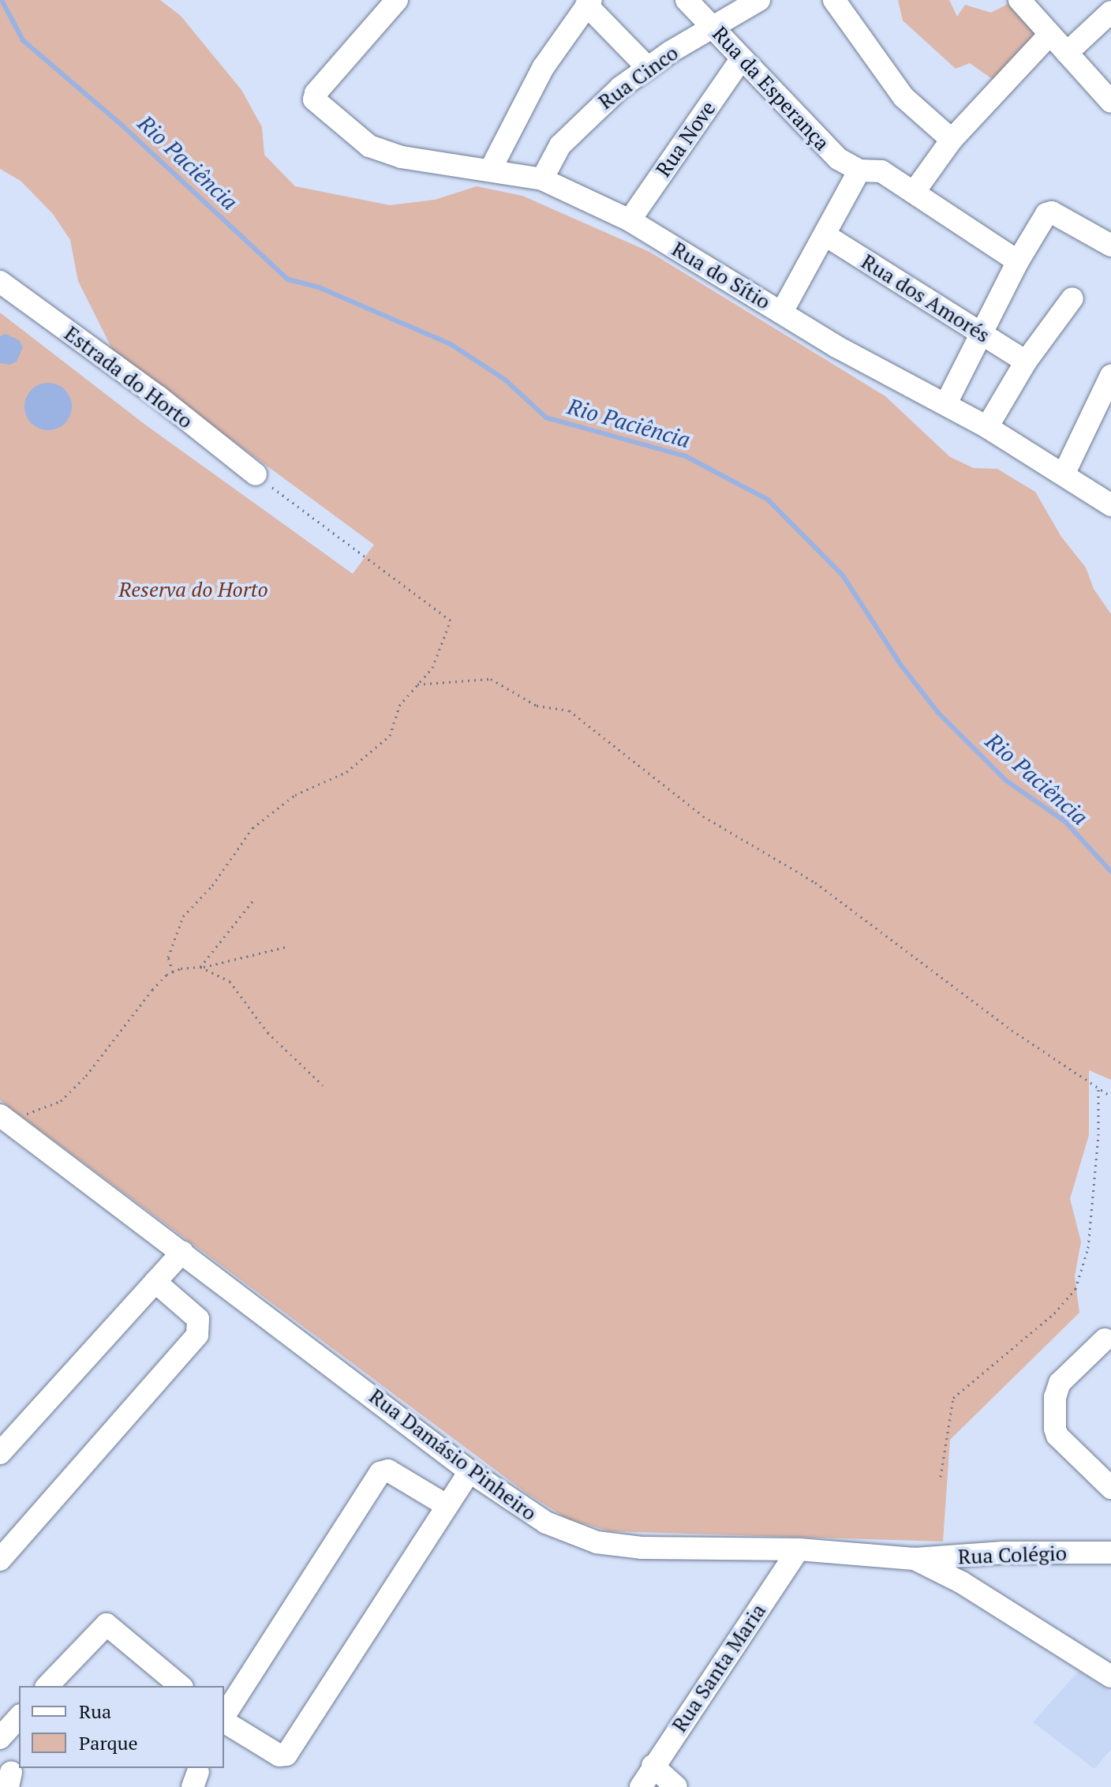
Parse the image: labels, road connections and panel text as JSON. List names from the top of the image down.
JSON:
{
  "streets": {
    "street": [
      "Rua Cinco",
      "Rua da Esperança",
      "Rua Nove",
      "Rua do Sítio",
      "Rua dos Amorés",
      "Estrada do Horto",
      "Rua Damásio Pinheiro",
      "Rua Colégio",
      "Rua Santa Maria"
    ]
  },
  "crossings": [
    ["Rua Cinco", "Rua da Esperança"],
    ["Rua Cinco", "Rua do Sítio"],
    ["Rua da Esperança", "Rua Nove"],
    ["Rua Nove", "Rua do Sítio"],
    ["Rua Damásio Pinheiro", "Rua Colégio"],
    ["Rua Damásio Pinheiro", "Rua Santa Maria"]
  ],
  "water": ["Rio Paciência"],
  "parks": ["Reserva do Horto"],
  "legend": ["Rua", "Parque"]
}
